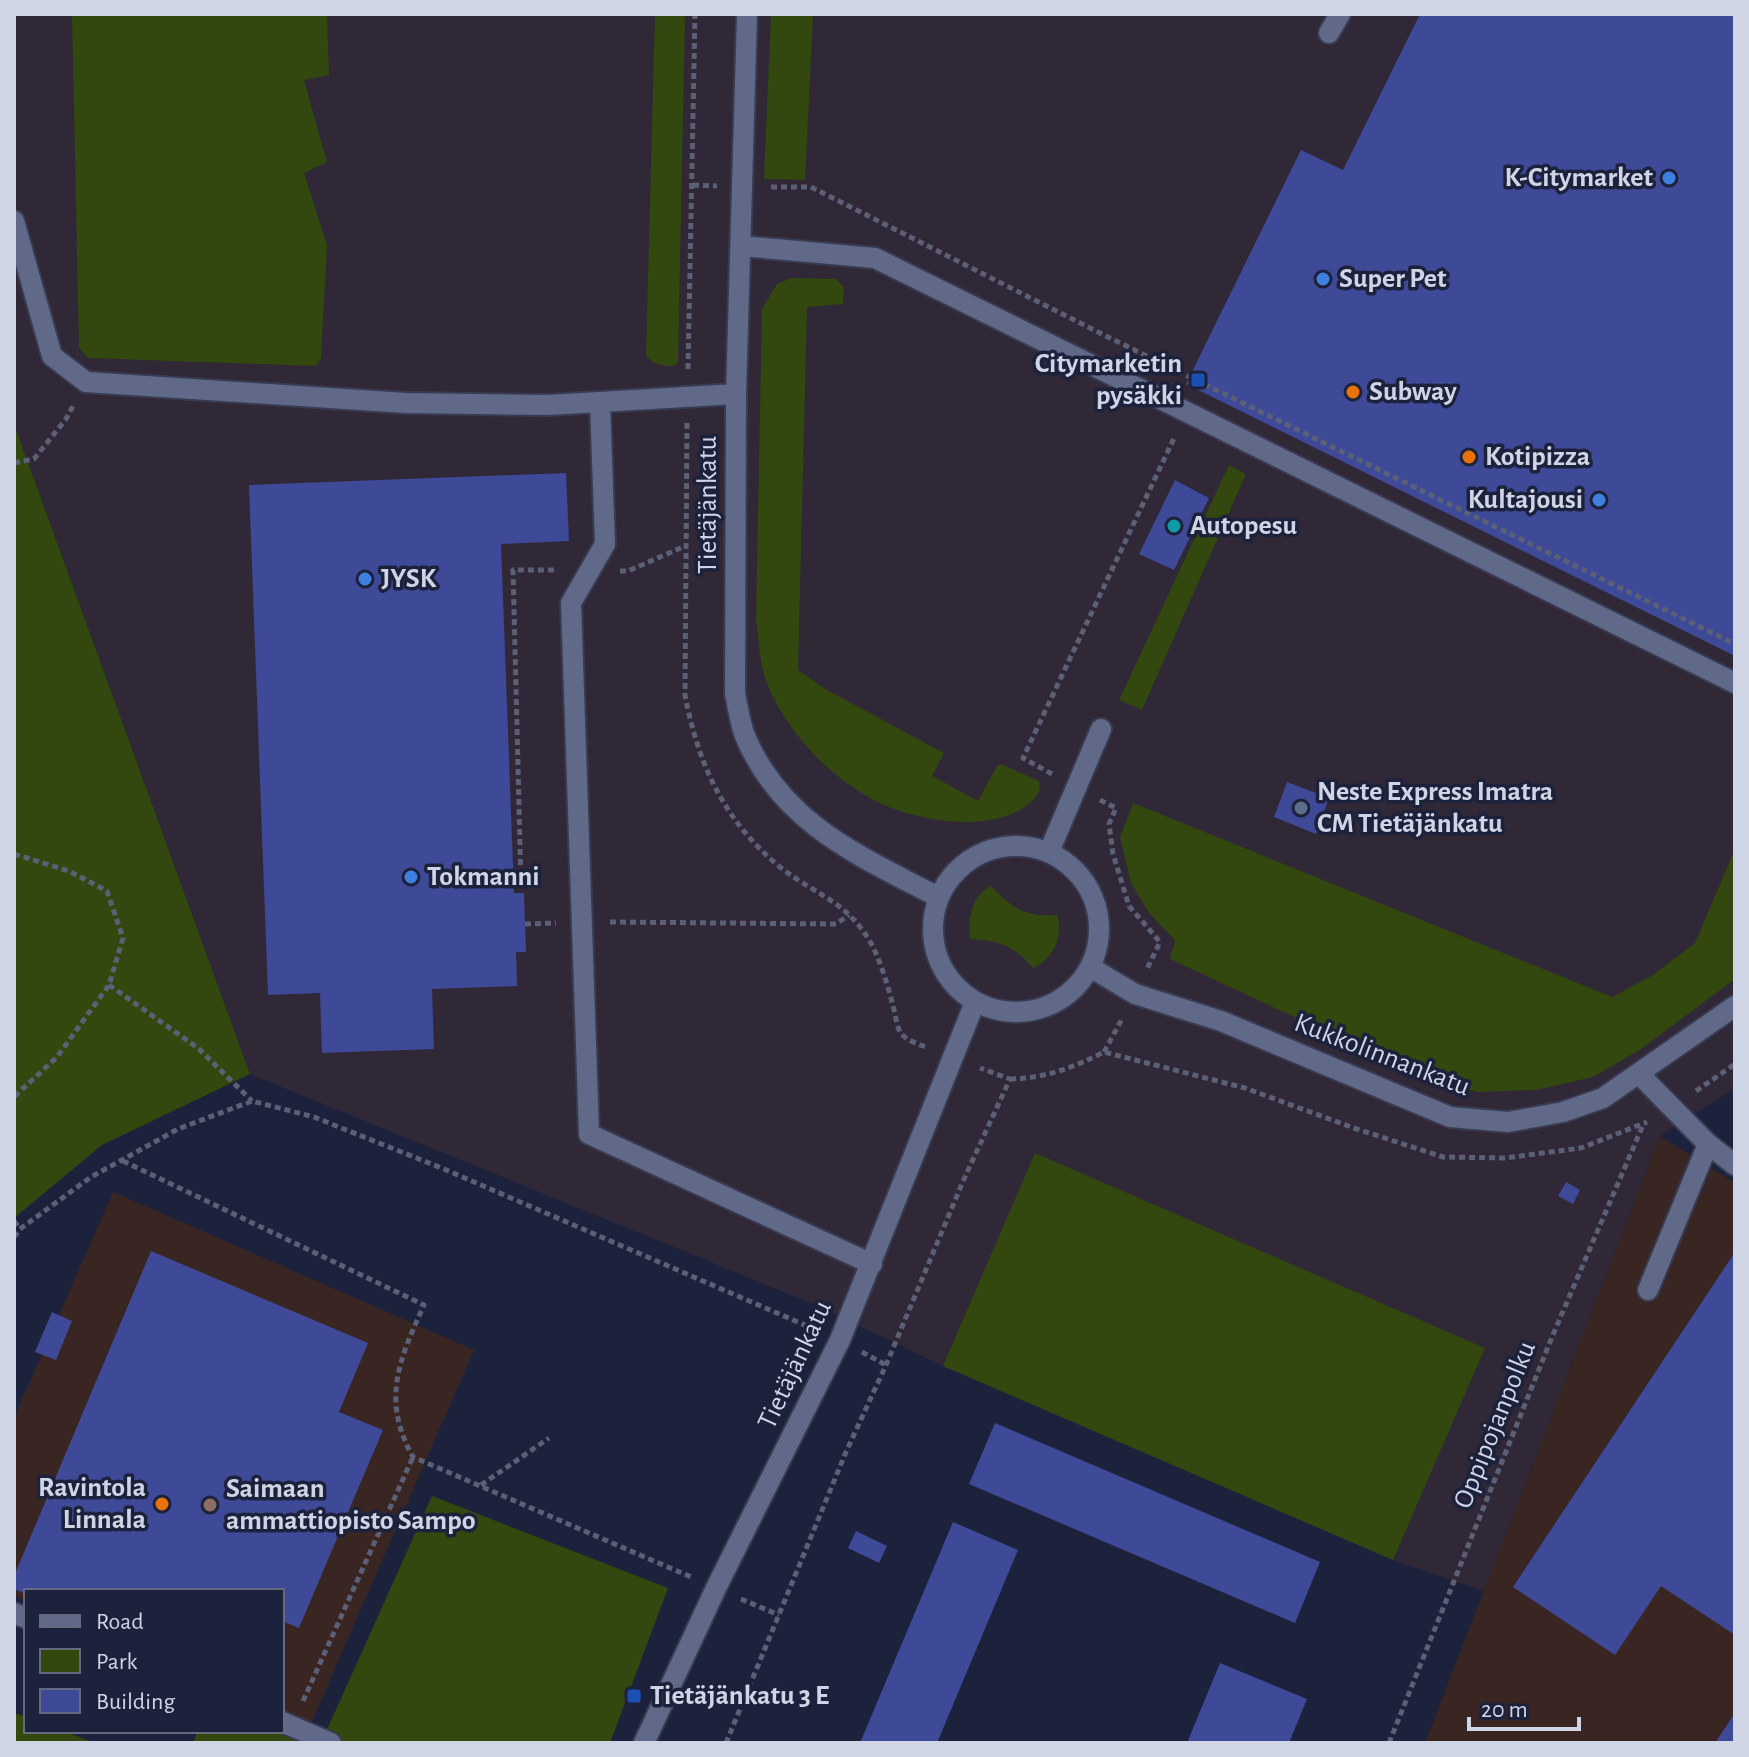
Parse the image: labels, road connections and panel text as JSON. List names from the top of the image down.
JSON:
{
  "streets": {
    "street": ["Tietäjänkatu", "Kukkolinnankatu"],
    "path": ["Oppipojanpolku"]
  },
  "crossings": [
    ["Tietäjänkatu", "Kukkolinnankatu"]
  ],
  "places": {
    "other": [
      "K-Citymarket",
      "Super Pet",
      "Subway",
      "Kotipizza",
      "Kultajousi",
      "Autopesu",
      "JYSK",
      "Neste Express Imatra CM Tietäjänkatu",
      "Tokmanni",
      "Ravintola Linnala",
      "Saimaan ammattiopisto Sampo"
    ],
    "transit": ["Citymarketin pysäkki", "Tietäjänkatu 3 E"]
  },
  "legend": ["Road", "Park", "Building"],
  "scale_bar": "20 m"
}
